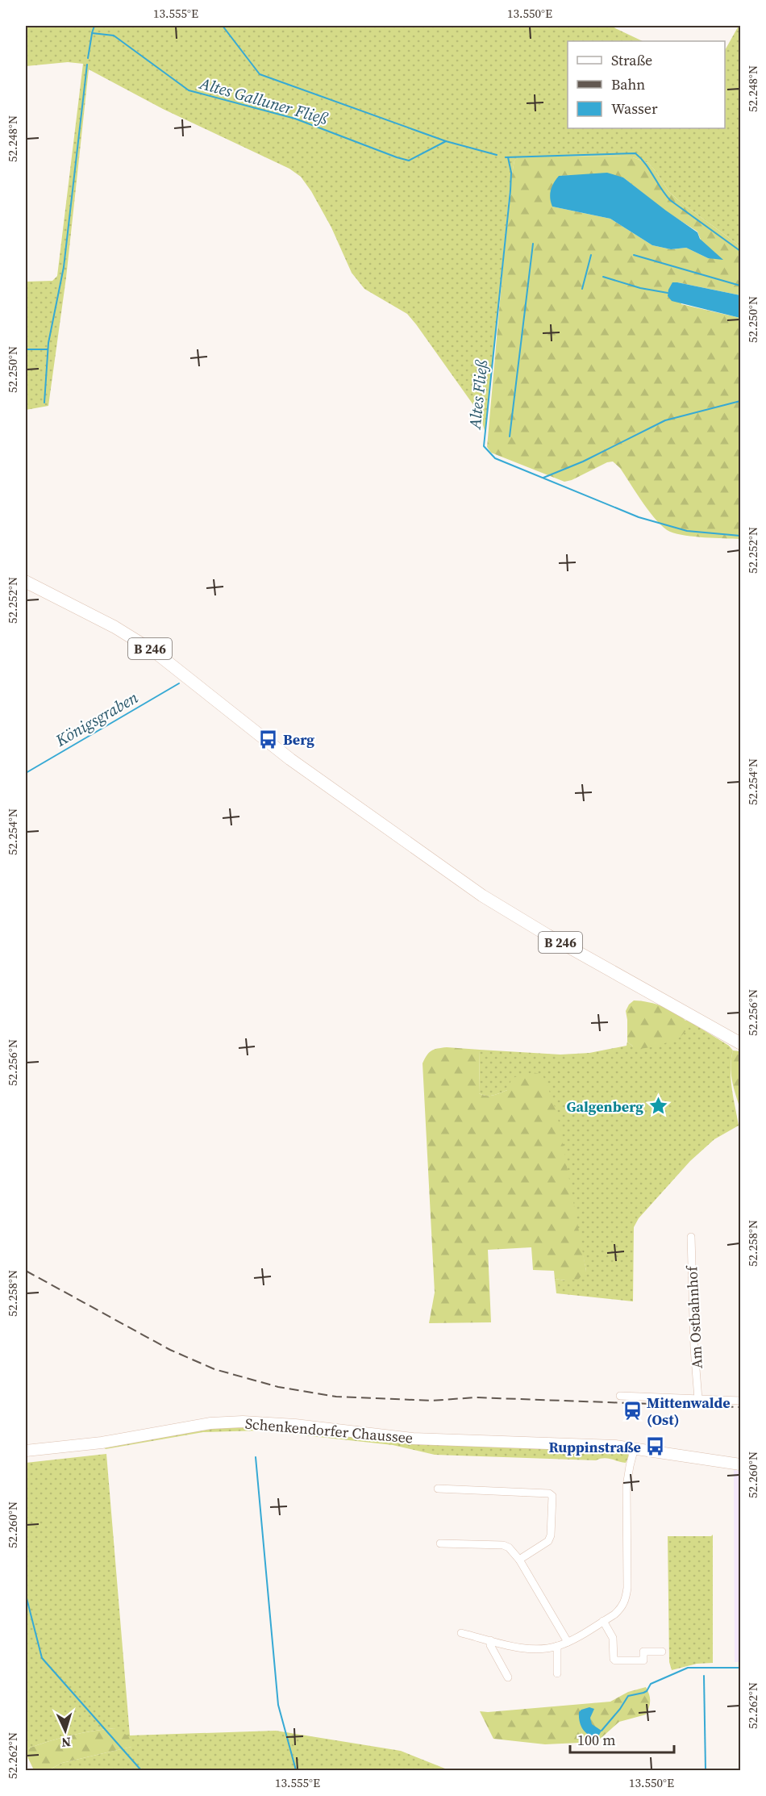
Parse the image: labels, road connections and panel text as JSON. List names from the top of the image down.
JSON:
{
  "streets": {
    "main road": ["B 246", "Schenkendorfer Chaussee"],
    "street": ["Am Ostbahnhof"]
  },
  "water": ["Altes Galluner Fließ", "Altes Fließ", "Königsgraben"],
  "places": {
    "bus stop": ["Berg", "Ruppinstraße"],
    "place": ["Galgenberg"],
    "station": ["Mittenwalde (Ost)"]
  },
  "legend": ["Straße", "Bahn", "Wasser"],
  "scale_bar": "100 m",
  "north": "bottom",
  "coordinates": [
    "13.555°E",
    "13.550°E",
    "52.248°N",
    "52.250°N",
    "52.252°N",
    "52.254°N",
    "52.256°N",
    "52.258°N",
    "52.260°N",
    "52.262°N"
  ]
}
